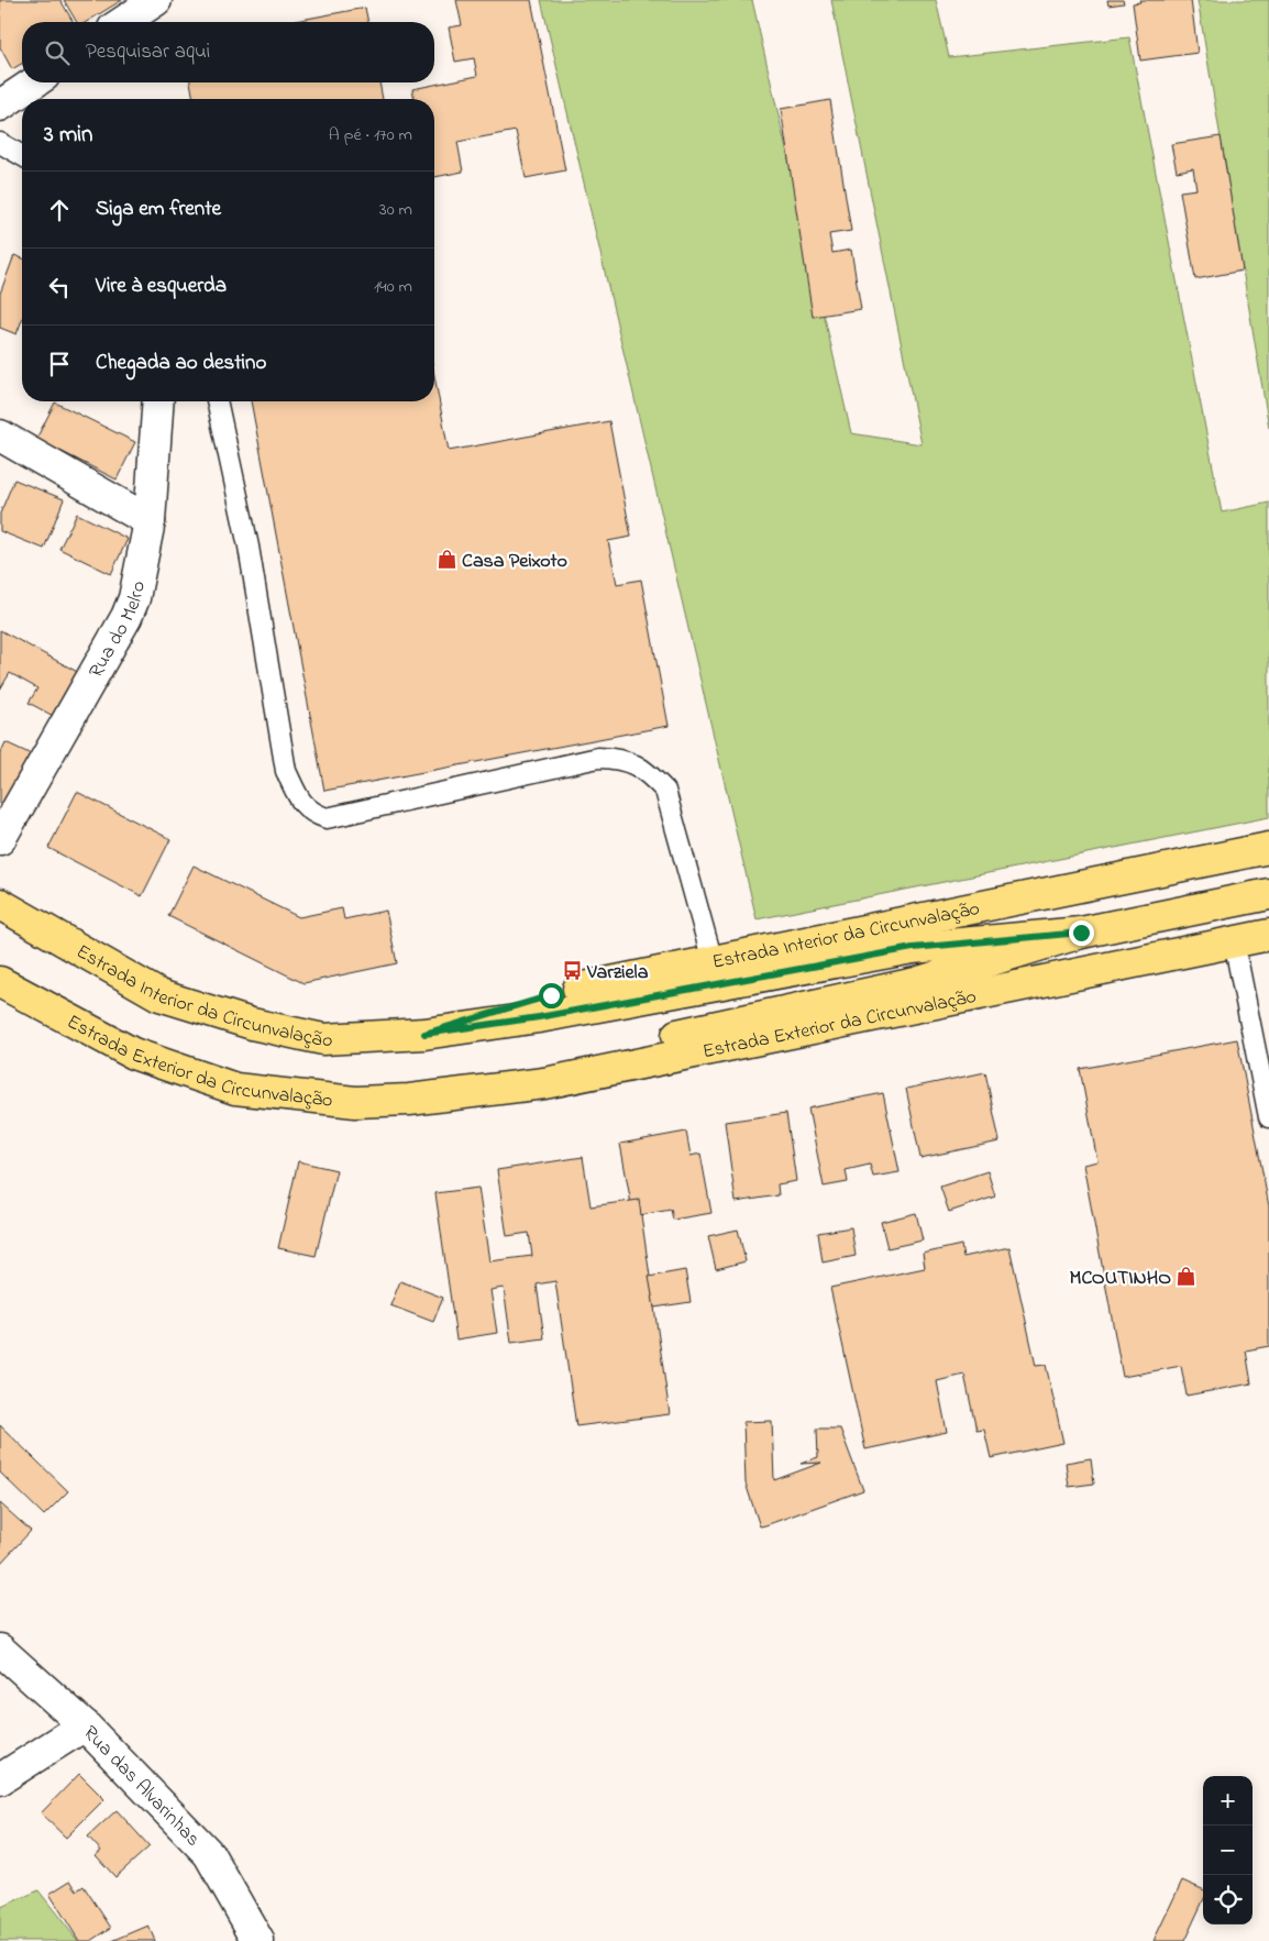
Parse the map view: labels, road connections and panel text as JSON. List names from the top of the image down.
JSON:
{
  "streets": {
    "main road": ["Estrada Interior da Circunvalação", "Estrada Exterior da Circunvalação"],
    "street": ["Rua do Melro", "Rua das Alvarinhas"]
  },
  "crossings": [
    ["Estrada Interior da Circunvalação", "Estrada Exterior da Circunvalação"]
  ],
  "places": {
    "shop": ["Casa Peixoto", "MCOUTINHO"],
    "bus stop": ["Varziela"]
  },
  "page": {
    "search": "Pesquisar aqui",
    "heading": ["3 min", "A pé · 170 m"],
    "list": [
      ["Siga em frente", "30 m"],
      ["Vire à esquerda", "140 m"],
      "Chegada ao destino"
    ],
    "map_buttons": ["+", "−"]
  }
}
